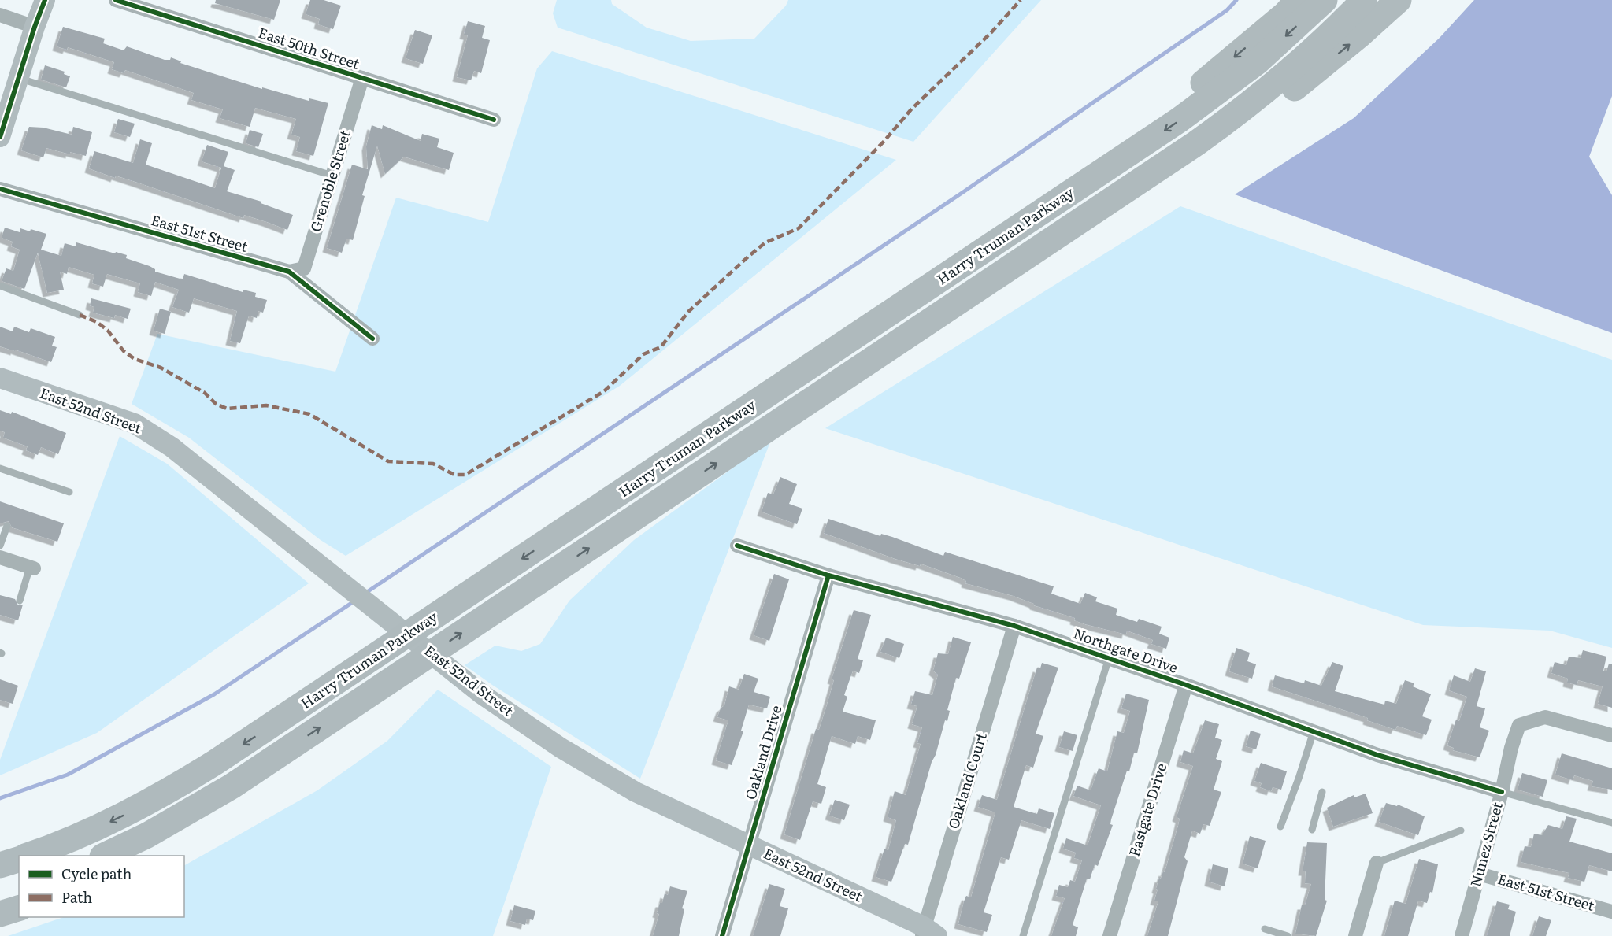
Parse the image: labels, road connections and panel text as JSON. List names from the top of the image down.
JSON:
{
  "streets": {
    "highway": ["Harry Truman Parkway"],
    "main road": ["East 52nd Street"],
    "street": [
      "East 50th Street",
      "Grenoble Street",
      "East 51st Street",
      "Northgate Drive",
      "Oakland Drive",
      "Oakland Court",
      "Eastgate Drive",
      "Nunez Street"
    ]
  },
  "crossings": [
    ["East 50th Street", "Grenoble Street"],
    ["Grenoble Street", "East 51st Street"],
    ["East 51st Street", "Nunez Street"],
    ["East 52nd Street", "Oakland Drive"],
    ["East 52nd Street", "Oakland Court"],
    ["Northgate Drive", "Oakland Drive"],
    ["Northgate Drive", "Oakland Court"],
    ["Northgate Drive", "Eastgate Drive"],
    ["Northgate Drive", "Nunez Street"]
  ],
  "legend": ["Cycle path", "Path"]
}
